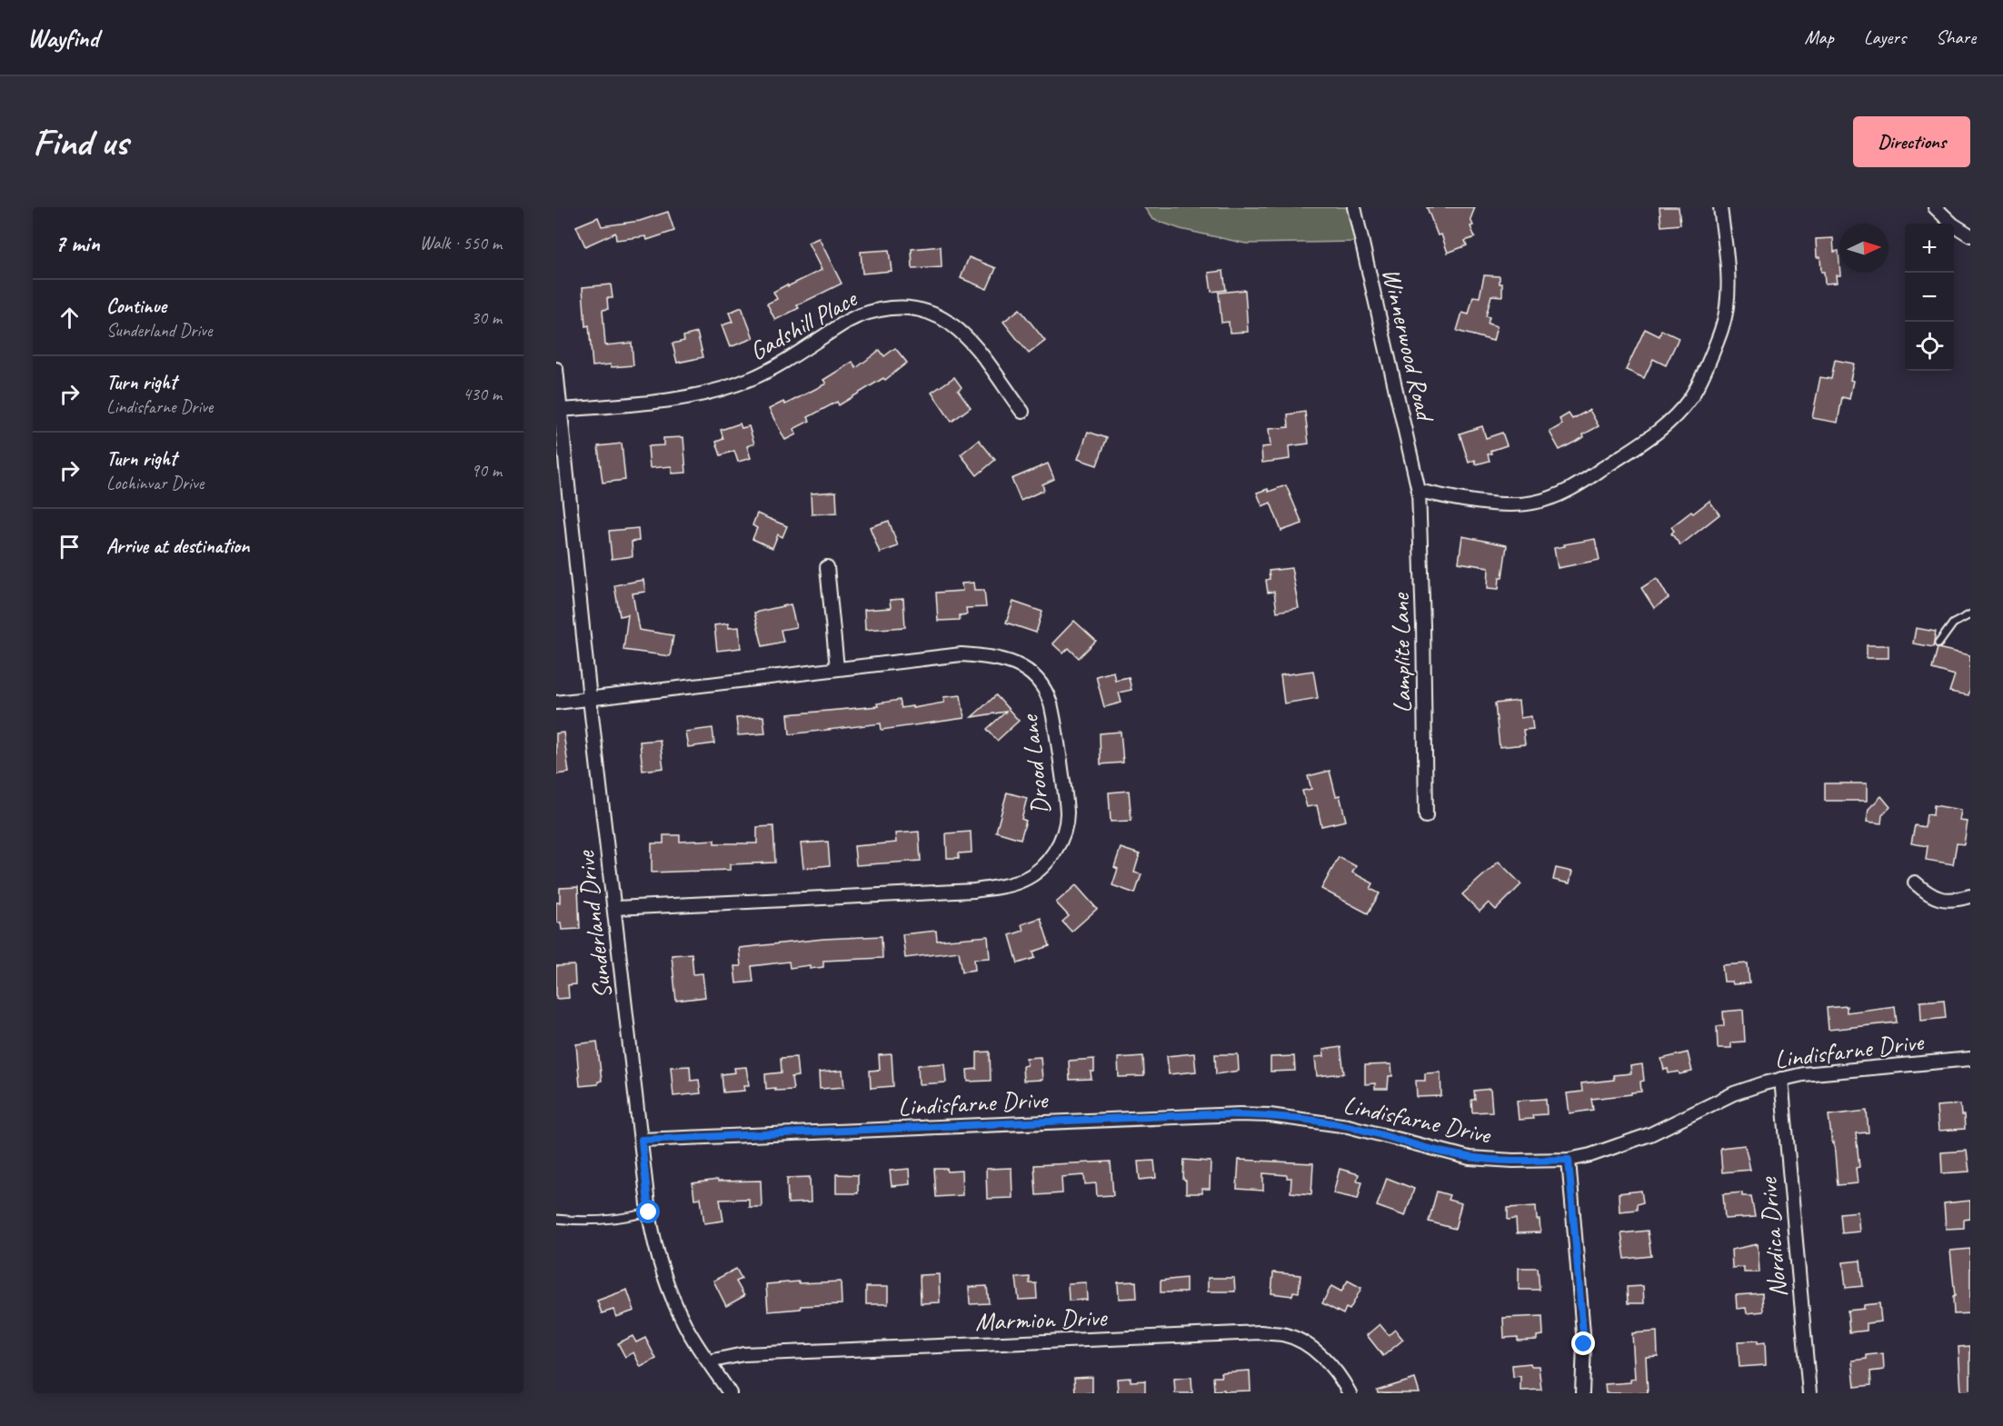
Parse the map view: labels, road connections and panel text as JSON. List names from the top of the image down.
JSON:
{
  "streets": {
    "street": [
      "Gadshill Place",
      "Winnerwood Road",
      "Lamplite Lane",
      "Drood Lane",
      "Sunderland Drive",
      "Lindisfarne Drive",
      "Nordica Drive",
      "Marmion Drive"
    ]
  },
  "crossings": [
    ["Gadshill Place", "Sunderland Drive"],
    ["Winnerwood Road", "Lamplite Lane"],
    ["Drood Lane", "Sunderland Drive"],
    ["Sunderland Drive", "Lindisfarne Drive"],
    ["Sunderland Drive", "Marmion Drive"],
    ["Lindisfarne Drive", "Nordica Drive"]
  ],
  "north": "right",
  "page": {
    "header": "Wayfind",
    "nav": ["Map", "Layers", "Share"],
    "buttons": "Directions",
    "title": "Find us",
    "heading": ["7 min", "Walk · 550 m"],
    "map_buttons": ["+", "−"],
    "list": [
      ["Continue", "Sunderland Drive", "30 m"],
      ["Turn right", "Lindisfarne Drive", "430 m"],
      ["Turn right", "Lochinvar Drive", "90 m"],
      "Arrive at destination"
    ]
  }
}
